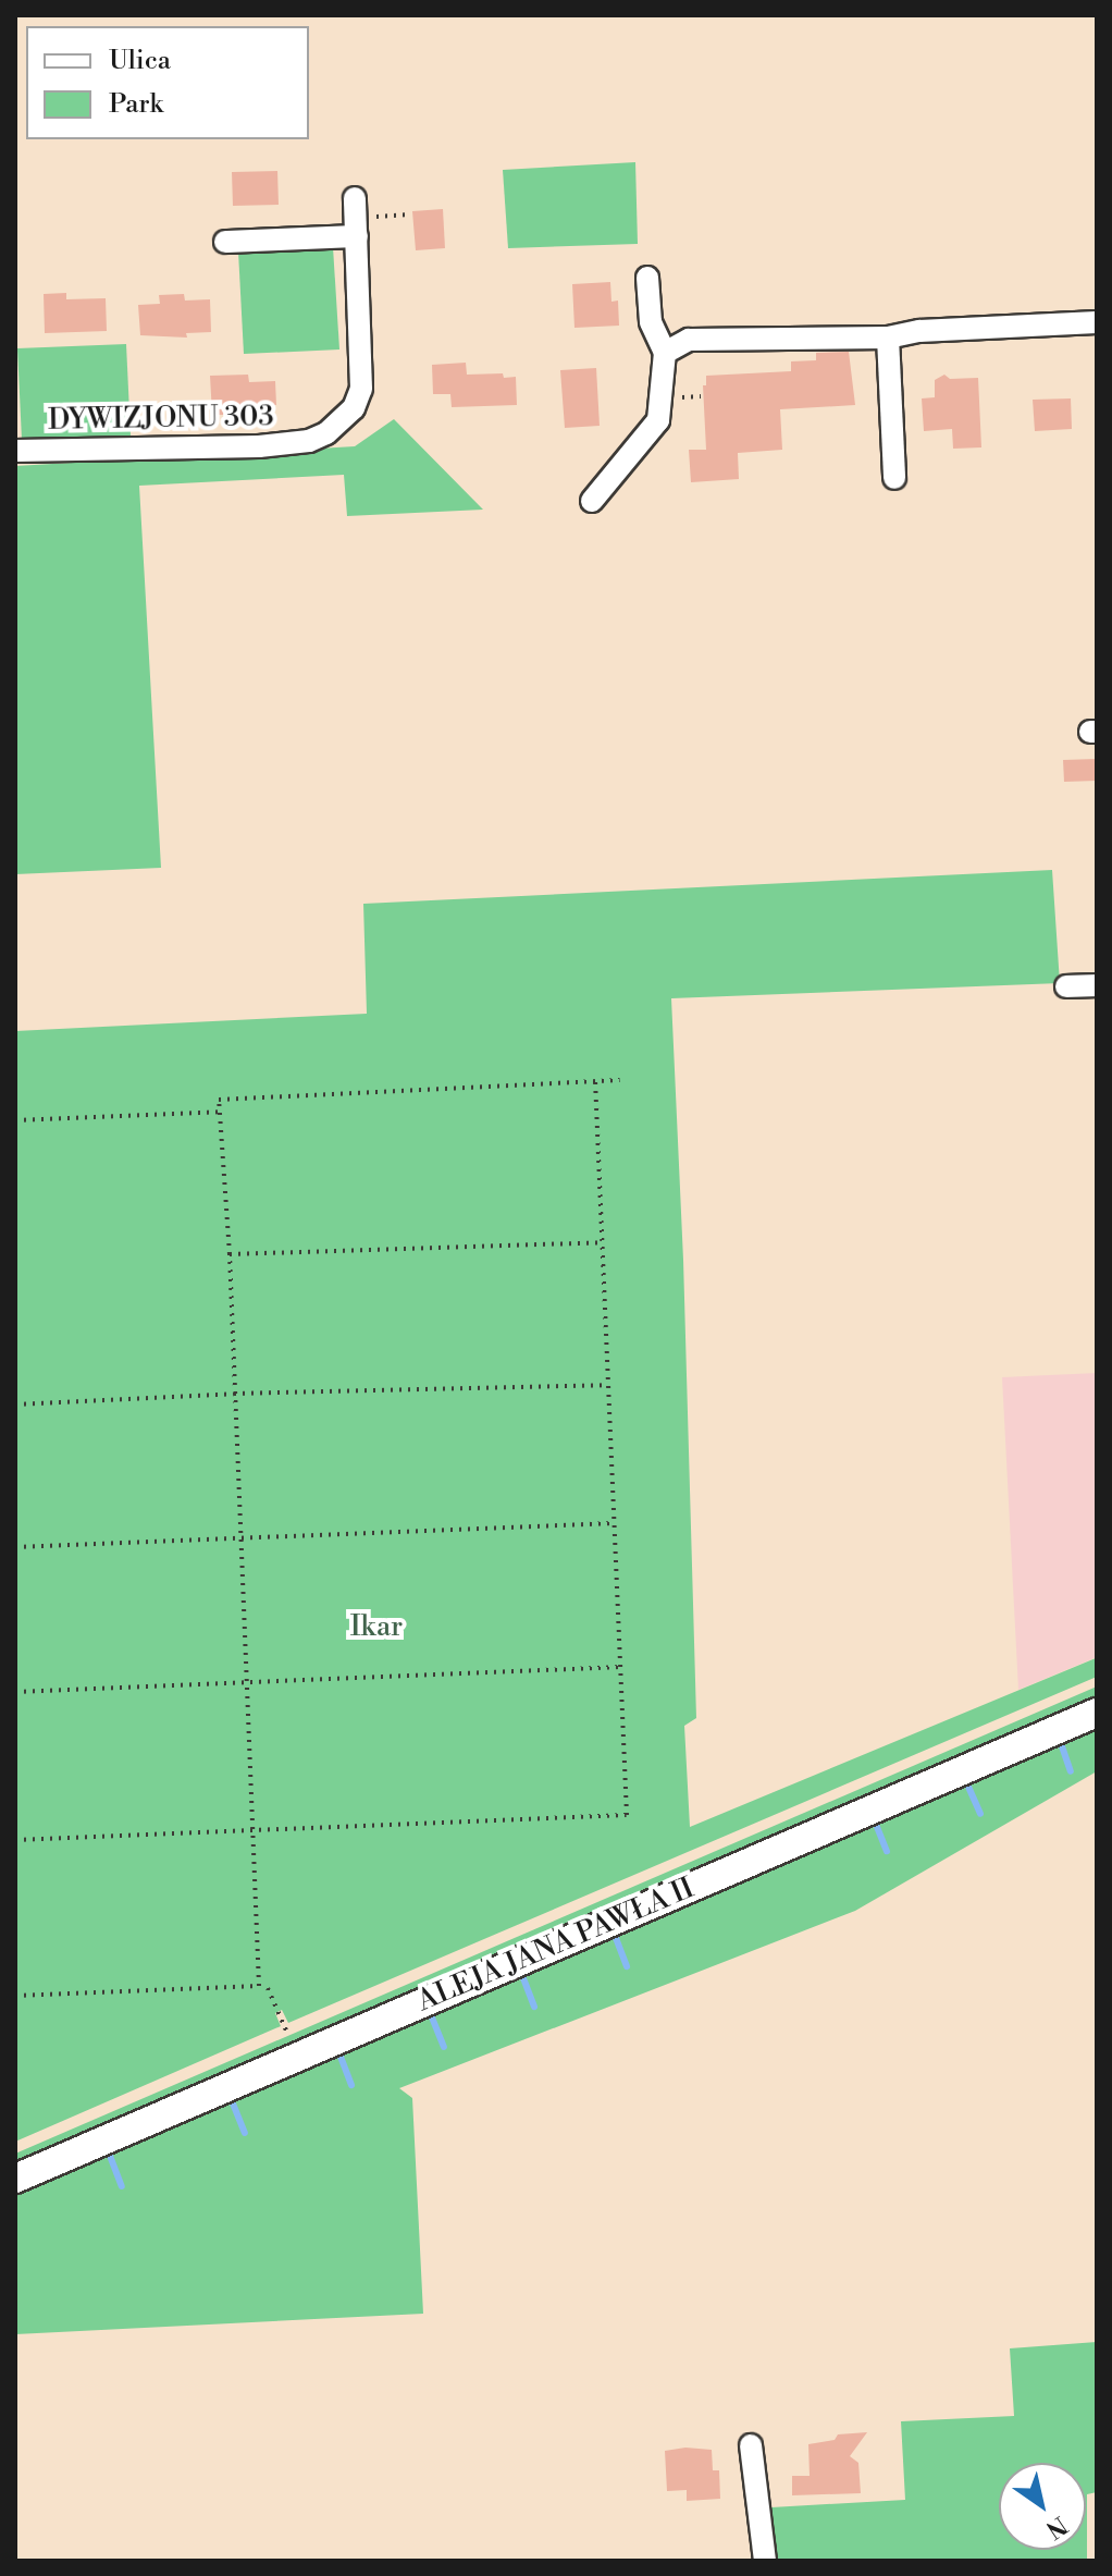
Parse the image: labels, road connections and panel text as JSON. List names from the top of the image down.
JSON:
{
  "streets": {
    "street": ["DYWIZJONU 303", "ALEJA JANA PAWŁA II"]
  },
  "parks": ["Ikar"],
  "legend": ["Ulica", "Park"],
  "north": "bottom right"
}
